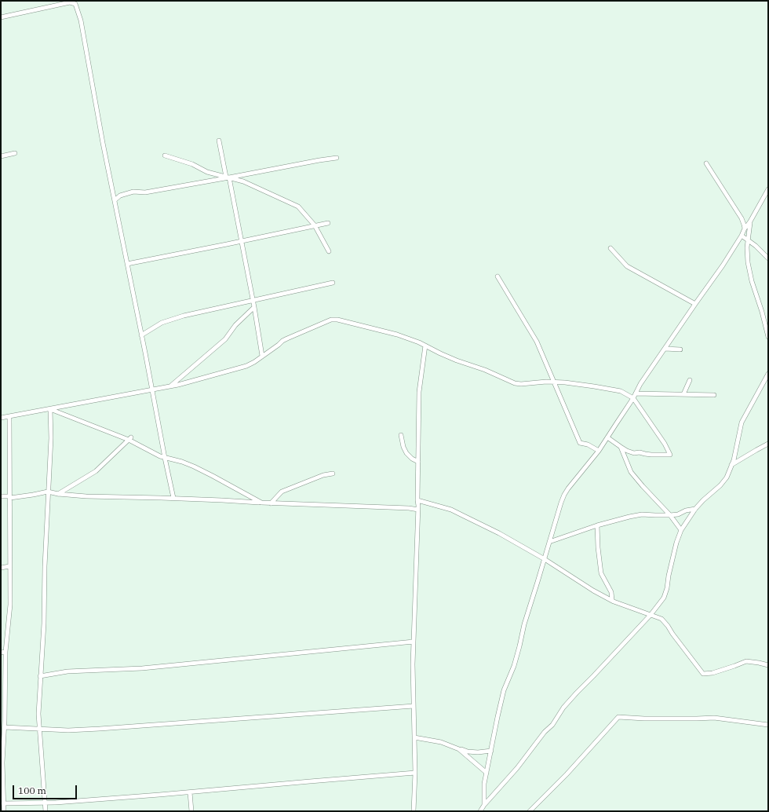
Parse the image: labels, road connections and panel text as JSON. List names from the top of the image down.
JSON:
{
  "scale_bar": "100 m"
}
